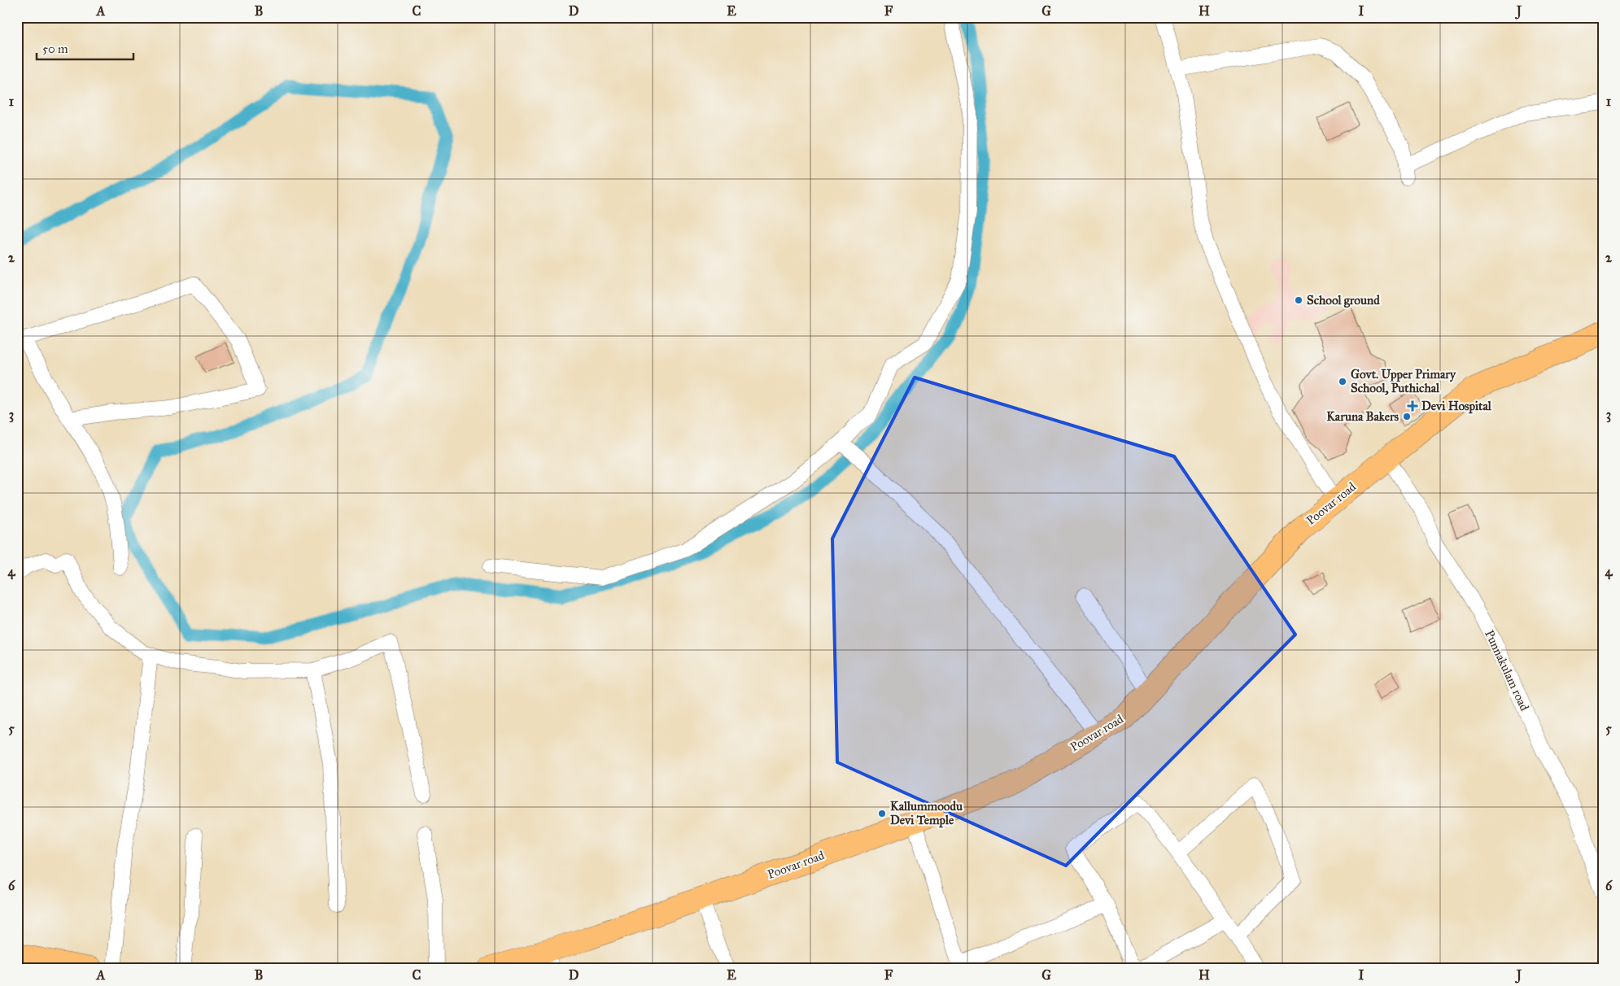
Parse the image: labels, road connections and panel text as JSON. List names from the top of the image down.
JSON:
{
  "streets": {
    "main road": ["Poovar road"],
    "street": ["Punnakulam road"]
  },
  "crossings": [
    ["Poovar road", "Punnakulam road"]
  ],
  "places": {
    "other": [
      "School ground",
      "Govt. Upper Primary School, Puthichal",
      "Karuna Bakers",
      "Kallummoodu Devi Temple"
    ],
    "health": ["Devi Hospital"]
  },
  "scale_bar": "50 m",
  "grid": {
    "columns": [
      "A",
      "B",
      "C",
      "D",
      "E",
      "F",
      "G",
      "H",
      "I",
      "J"
    ],
    "rows": [
      "1",
      "2",
      "3",
      "4",
      "5",
      "6"
    ]
  }
}
